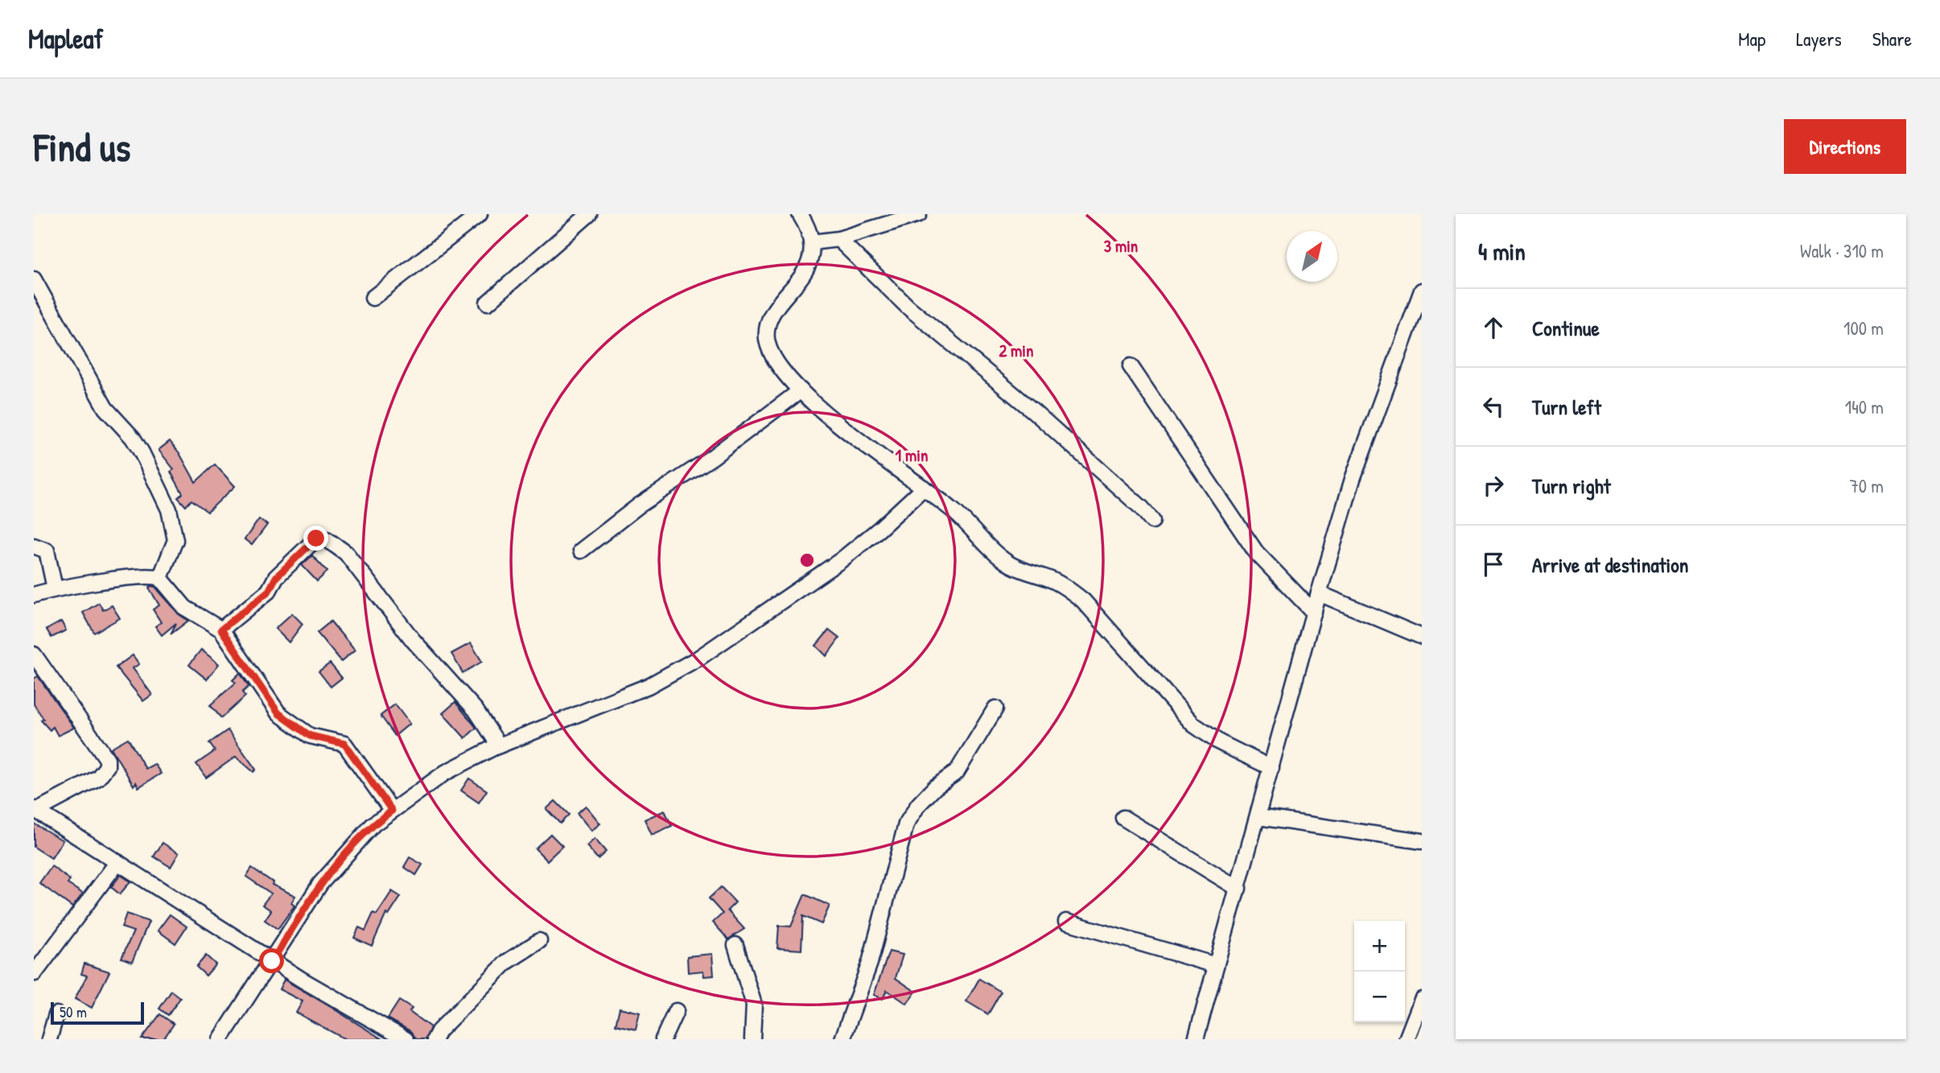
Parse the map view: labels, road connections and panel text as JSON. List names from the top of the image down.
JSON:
{
  "scale_bar": "50 m",
  "north": "top right",
  "page": {
    "header": "Mapleaf",
    "nav": ["Map", "Layers", "Share"],
    "buttons": "Directions",
    "title": "Find us",
    "heading": ["4 min", "Walk · 310 m"],
    "list": [
      ["Continue", "100 m"],
      ["Turn left", "140 m"],
      ["Turn right", "70 m"],
      "Arrive at destination"
    ],
    "map_buttons": ["+", "−"],
    "scale": "50 m"
  },
  "rings": ["3 min", "2 min", "1 min"]
}
